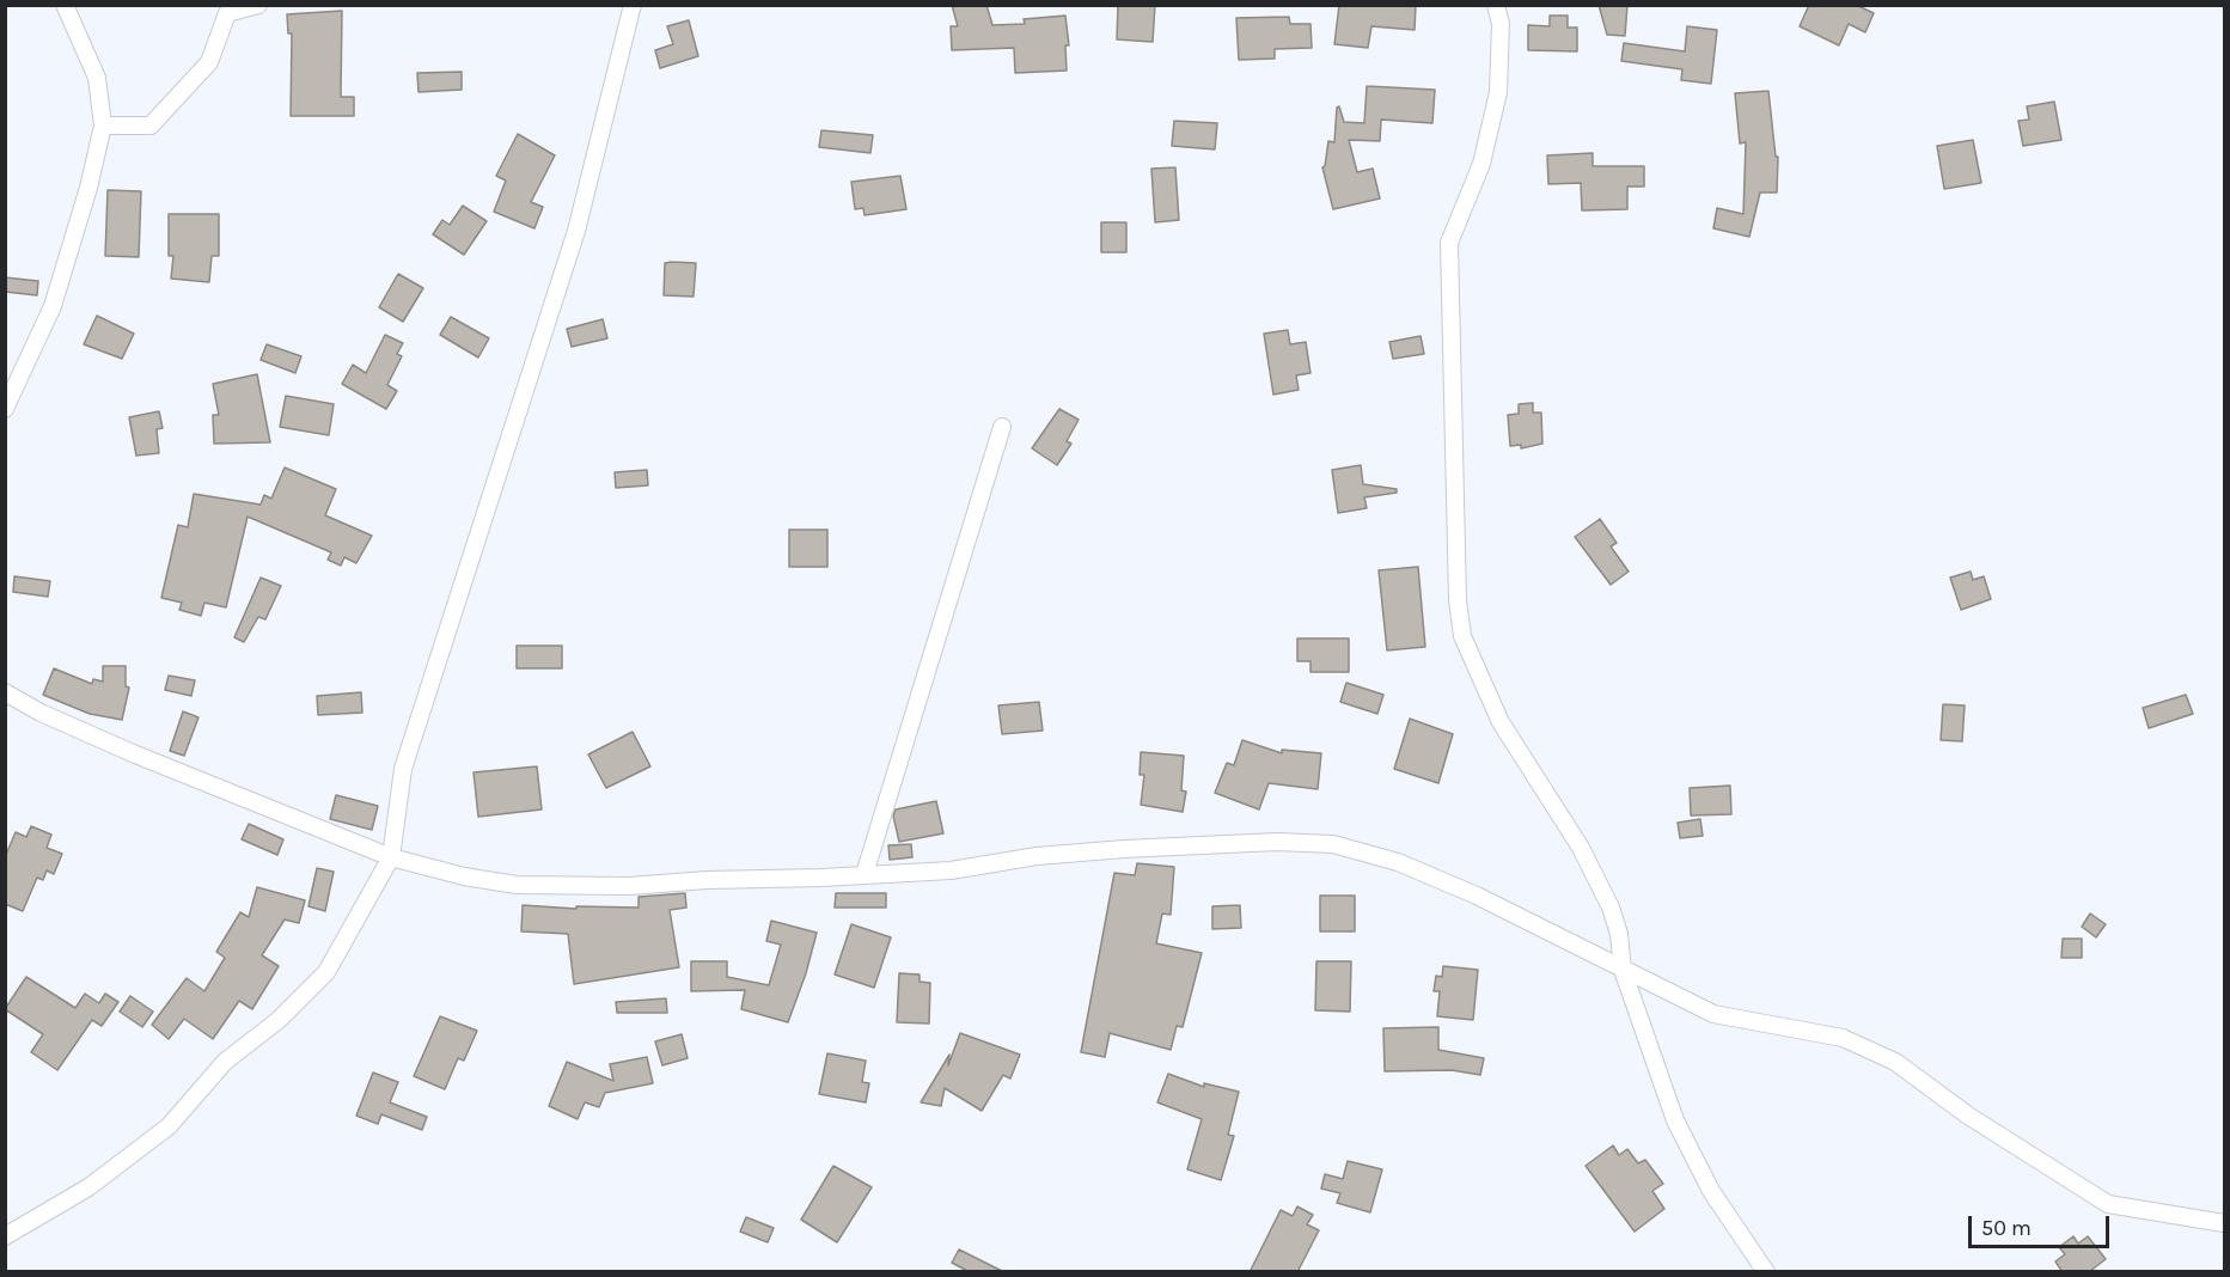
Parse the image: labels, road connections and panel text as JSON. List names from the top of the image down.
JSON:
{
  "scale_bar": "50 m"
}
